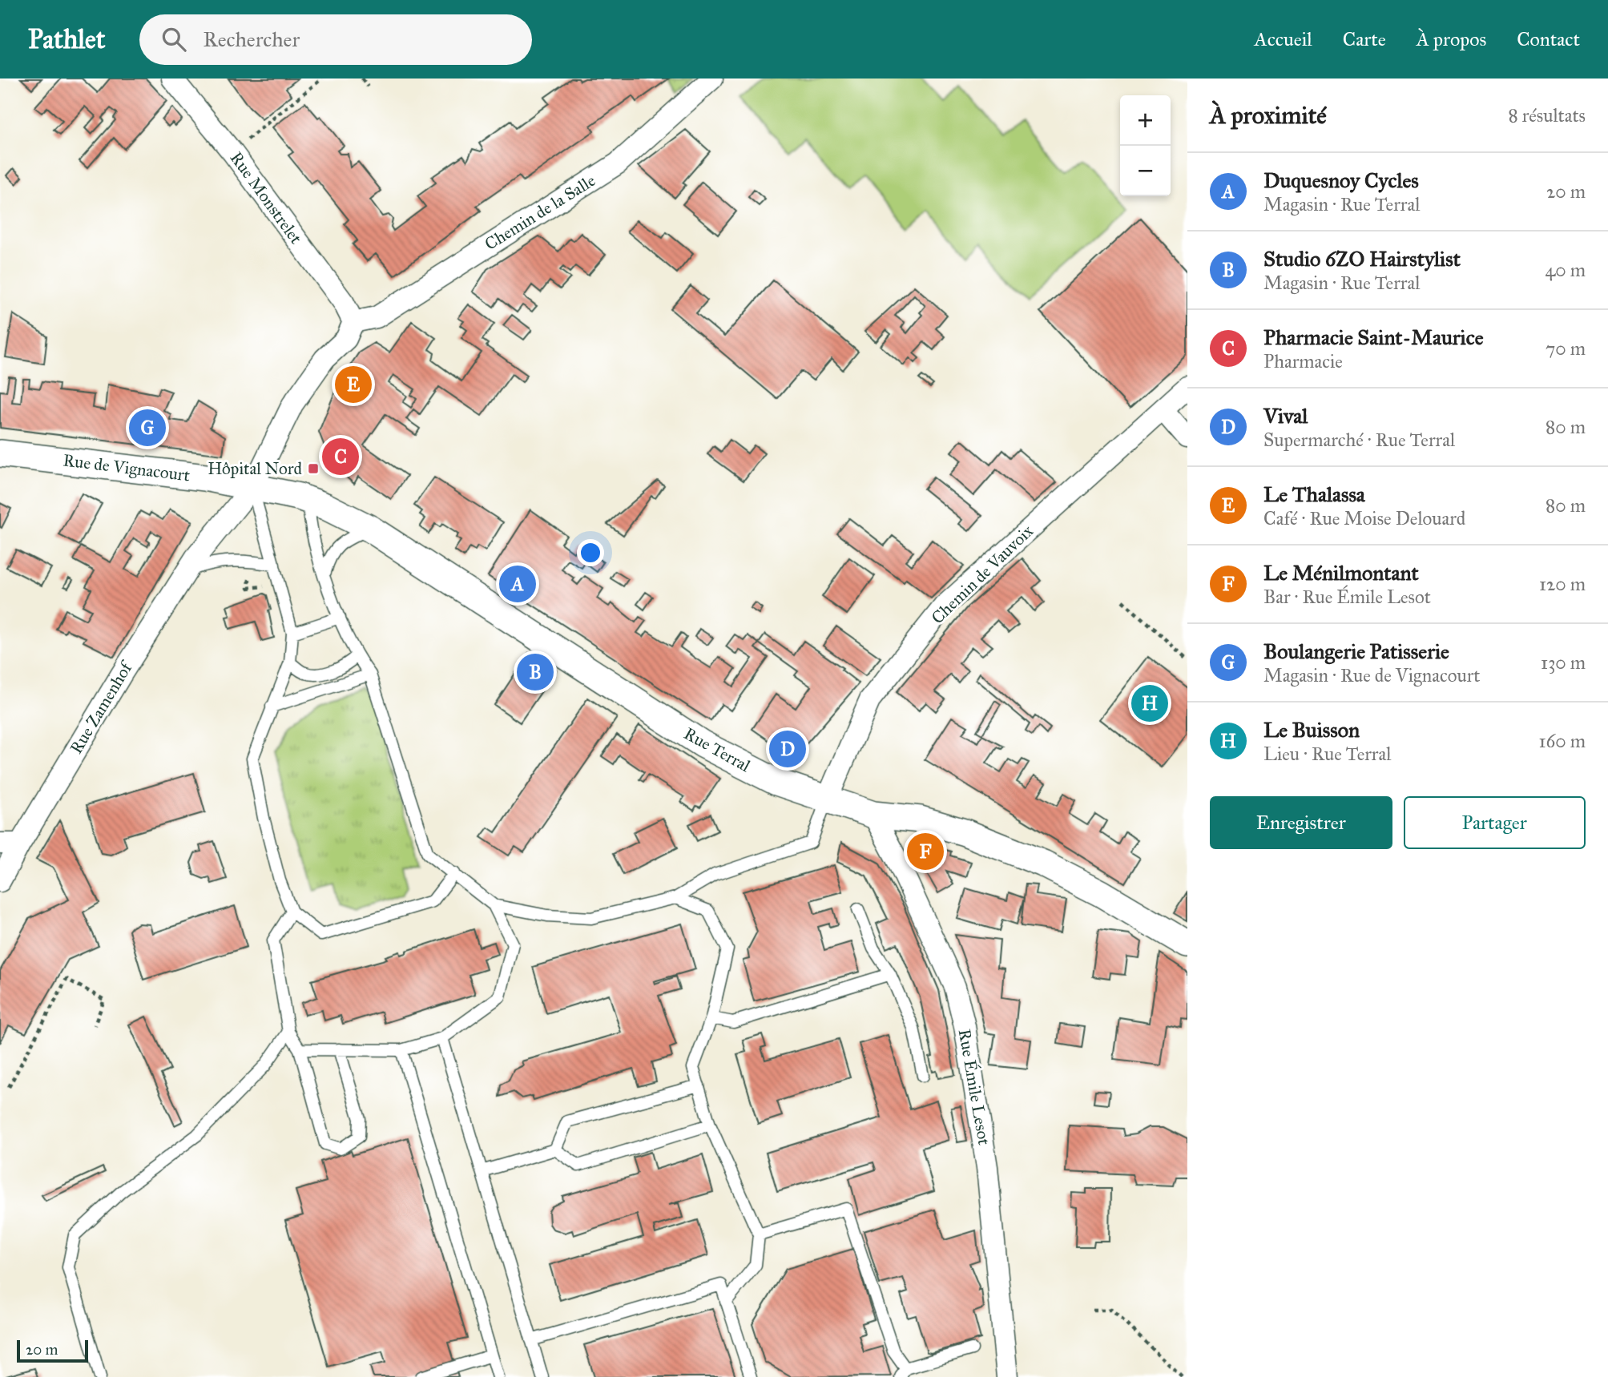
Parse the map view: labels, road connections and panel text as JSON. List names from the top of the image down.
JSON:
{
  "streets": {
    "street": [
      "Rue Monstrelet",
      "Chemin de la Salle",
      "Rue de Vignacourt",
      "Chemin de Vauvoix",
      "Rue Zamenhof",
      "Rue Terral",
      "Rue Émile Lesot"
    ]
  },
  "crossings": [
    ["Rue Monstrelet", "Chemin de la Salle"],
    ["Rue Monstrelet", "Rue Zamenhof"],
    ["Chemin de la Salle", "Rue Zamenhof"],
    ["Rue de Vignacourt", "Rue Zamenhof"],
    ["Rue de Vignacourt", "Rue Terral"],
    ["Chemin de Vauvoix", "Rue Terral"],
    ["Rue Terral", "Rue Émile Lesot"]
  ],
  "places": {
    "transit": ["Hôpital Nord"]
  },
  "scale_bar": "20 m",
  "page": {
    "header": "Pathlet",
    "search": "Rechercher",
    "nav": [
      "Accueil",
      "Carte",
      "À propos",
      "Contact"
    ],
    "heading": ["À proximité", "8 résultats"],
    "map_buttons": ["+", "−"],
    "list": [
      {
        "mark": "A",
        "name": "Duquesnoy Cycles",
        "note": "Magasin · Rue Terral",
        "value": "20 m"
      },
      {
        "mark": "B",
        "name": "Studio 6ZO Hairstylist",
        "note": "Magasin · Rue Terral",
        "value": "40 m"
      },
      {
        "mark": "C",
        "name": "Pharmacie Saint-Maurice",
        "note": "Pharmacie",
        "value": "70 m"
      },
      {
        "mark": "D",
        "name": "Vival",
        "note": "Supermarché · Rue Terral",
        "value": "80 m"
      },
      {
        "mark": "E",
        "name": "Le Thalassa",
        "note": "Café · Rue Moise Delouard",
        "value": "80 m"
      },
      {
        "mark": "F",
        "name": "Le Ménilmontant",
        "note": "Bar · Rue Émile Lesot",
        "value": "120 m"
      },
      {
        "mark": "G",
        "name": "Boulangerie Patisserie",
        "note": "Magasin · Rue de Vignacourt",
        "value": "130 m"
      },
      {
        "mark": "H",
        "name": "Le Buisson",
        "note": "Lieu · Rue Terral",
        "value": "160 m"
      }
    ],
    "pins": [
      "E",
      "G",
      "C",
      "A",
      "B",
      "H",
      "D",
      "F"
    ],
    "buttons": ["Enregistrer", "Partager"],
    "scale": "20 m"
  }
}
